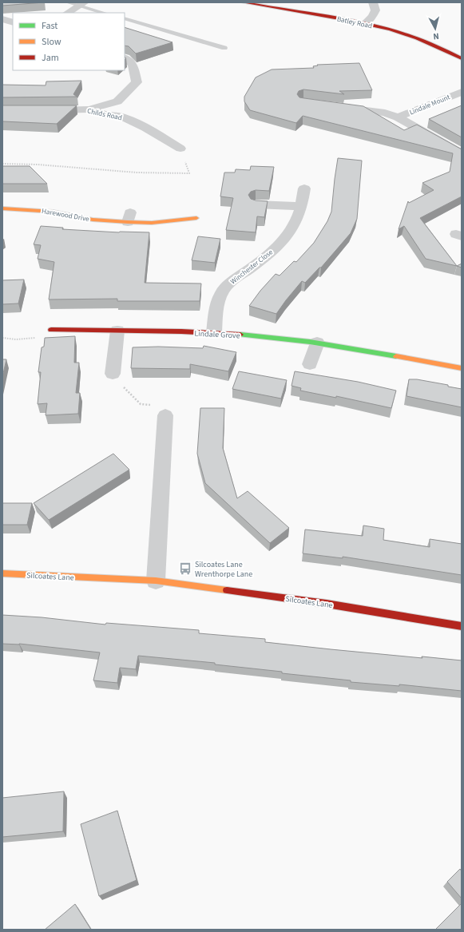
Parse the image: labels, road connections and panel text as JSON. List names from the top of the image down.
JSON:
{
  "streets": {
    "street": [
      "Batley Road",
      "Lindale Mount",
      "Childs Road",
      "Harewood Drive",
      "Winchester Close",
      "Lindale Grove",
      "Silcoates Lane"
    ]
  },
  "crossings": [
    ["Winchester Close", "Lindale Grove"]
  ],
  "places": {
    "bus stop": ["Silcoates Lane Wrenthorpe Lane"]
  },
  "legend": ["Fast", "Slow", "Jam"],
  "north": "bottom"
}
